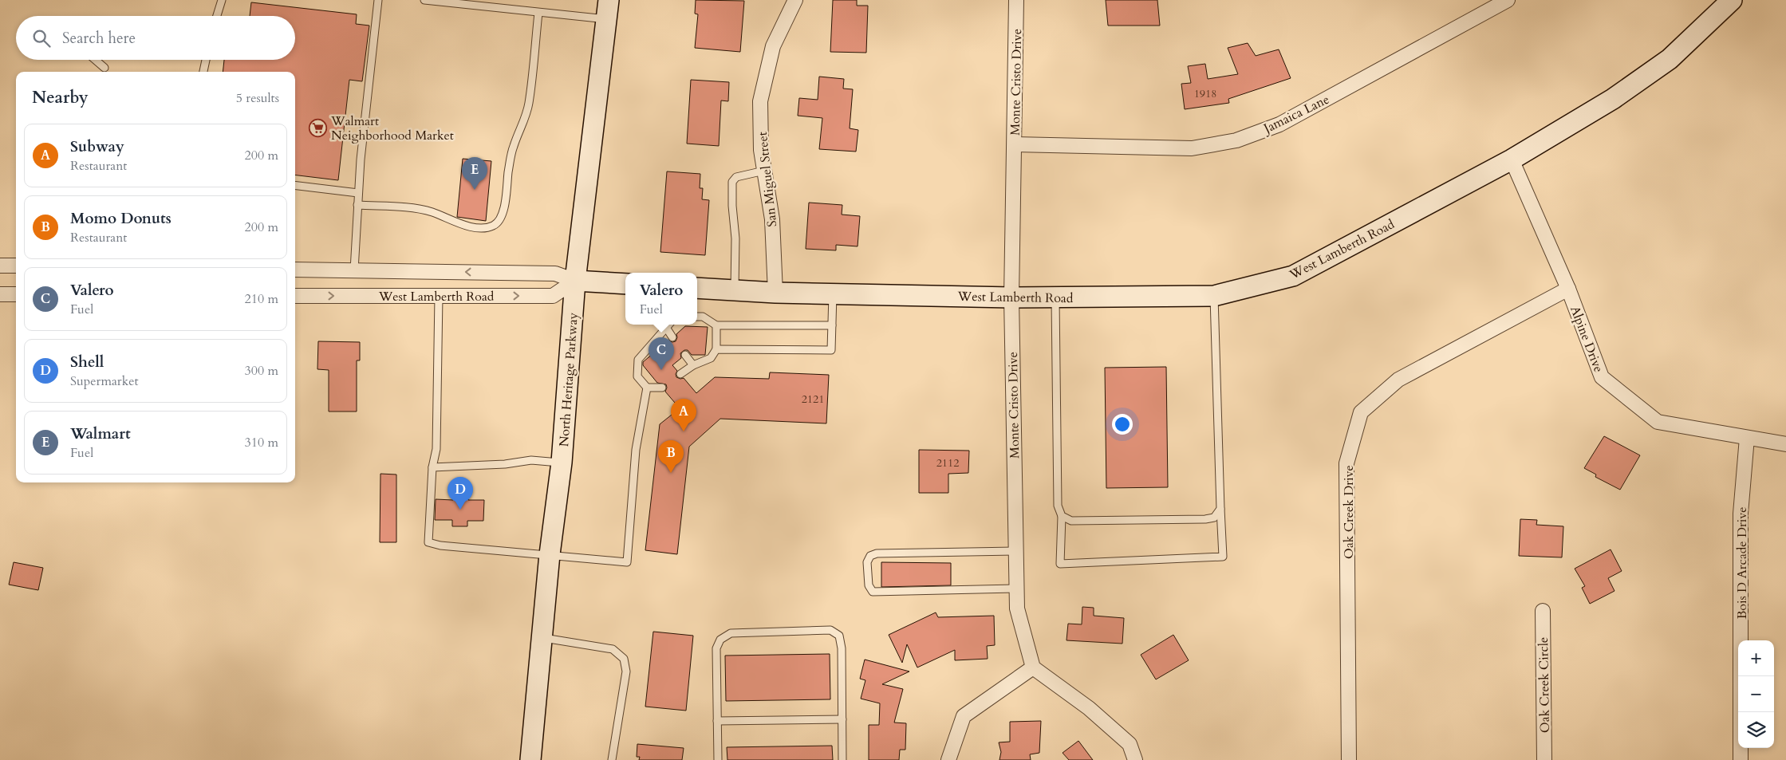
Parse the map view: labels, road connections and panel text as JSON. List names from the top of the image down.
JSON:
{
  "streets": {
    "street": [
      "Monte Cristo Drive",
      "Jamaica Lane",
      "San Miguel Street",
      "West Lamberth Road",
      "Alpine Drive",
      "North Heritage Parkway",
      "Oak Creek Drive",
      "Bois D Arcade Drive",
      "Oak Creek Circle"
    ]
  },
  "crossings": [
    ["Monte Cristo Drive", "Jamaica Lane"],
    ["Monte Cristo Drive", "West Lamberth Road"],
    ["San Miguel Street", "West Lamberth Road"],
    ["West Lamberth Road", "Alpine Drive"],
    ["West Lamberth Road", "North Heritage Parkway"],
    ["Alpine Drive", "Oak Creek Drive"],
    ["Alpine Drive", "Bois D Arcade Drive"]
  ],
  "places": {
    "supermarket": ["Walmart Neighborhood Market"]
  },
  "house_numbers": ["1918", "2121", "2112"],
  "page": {
    "search": "Search here",
    "heading": ["Nearby", "5 results"],
    "list": [
      {
        "mark": "A",
        "name": "Subway",
        "note": "Restaurant",
        "value": "200 m"
      },
      {
        "mark": "B",
        "name": "Momo Donuts",
        "note": "Restaurant",
        "value": "200 m"
      },
      {
        "mark": "C",
        "name": "Valero",
        "note": "Fuel",
        "value": "210 m"
      },
      {
        "mark": "D",
        "name": "Shell",
        "note": "Supermarket",
        "value": "300 m"
      },
      {
        "mark": "E",
        "name": "Walmart",
        "note": "Fuel",
        "value": "310 m"
      }
    ],
    "pins": [
      "E",
      "C",
      "A",
      "B",
      "D"
    ],
    "popup": ["Valero", "Fuel"],
    "map_buttons": ["+", "−"]
  }
}
